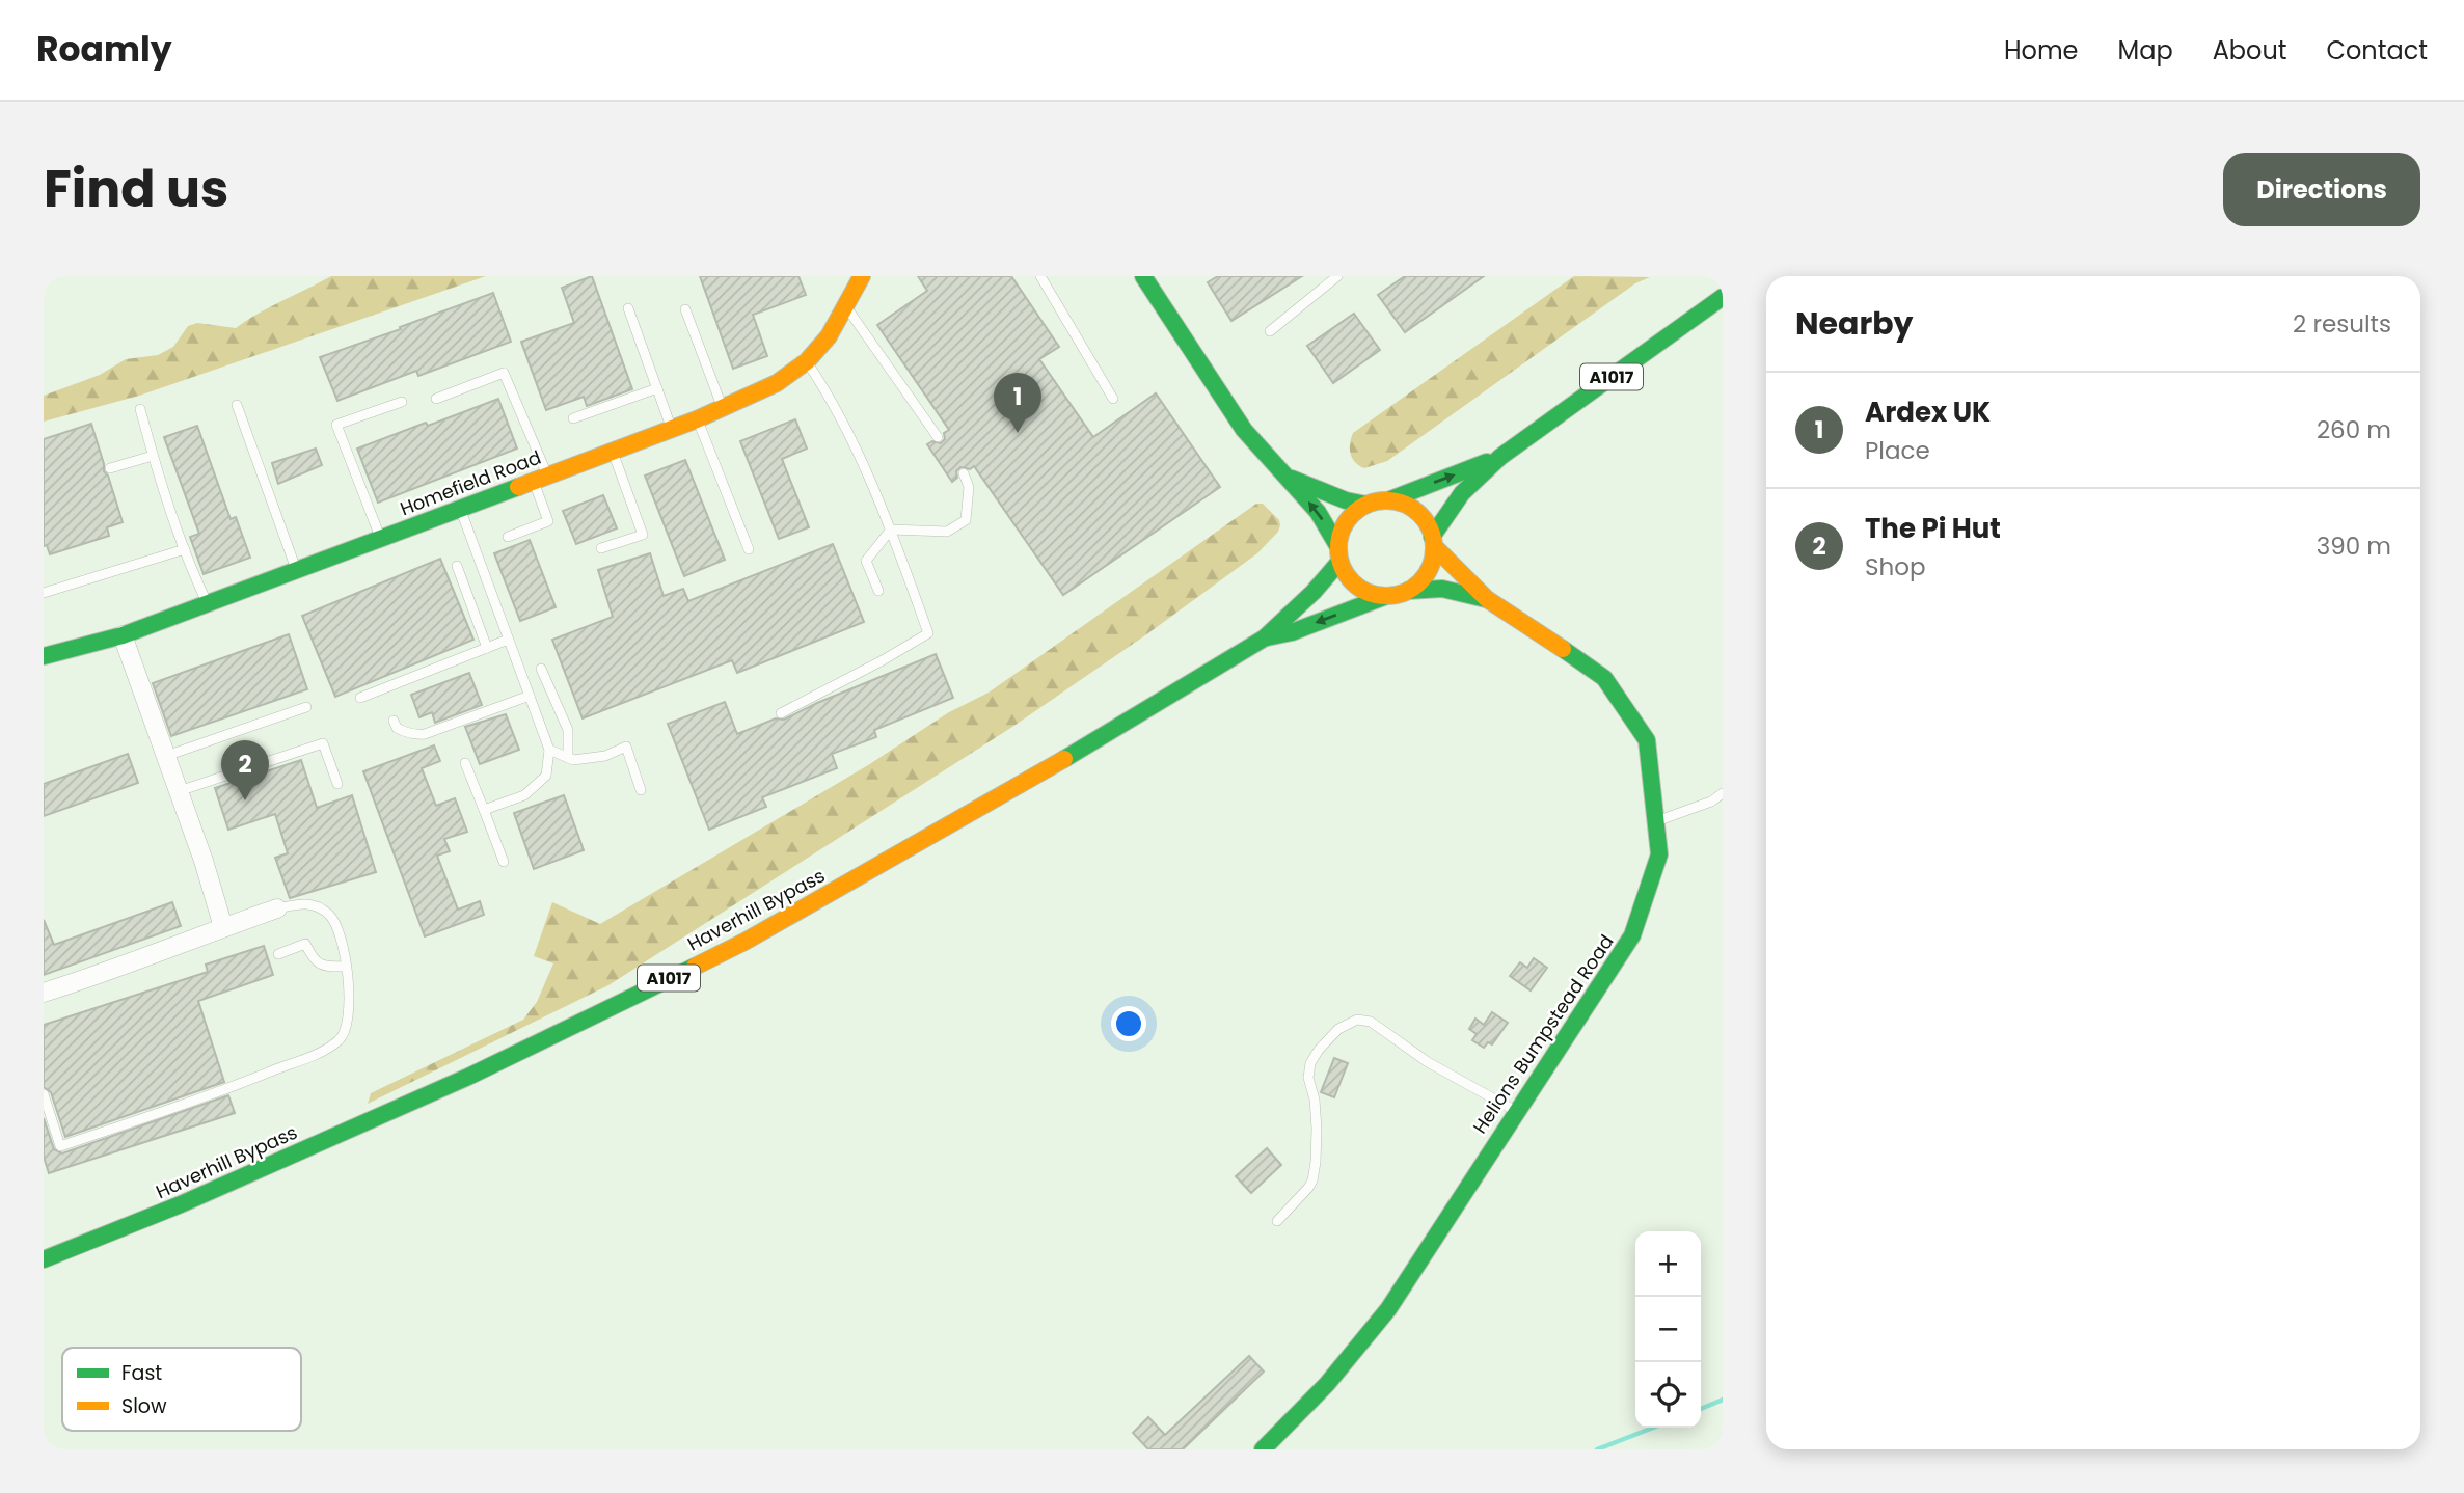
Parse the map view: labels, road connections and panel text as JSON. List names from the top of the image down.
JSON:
{
  "streets": {
    "street": [
      "A1017",
      "Homefield Road",
      "Haverhill Bypass",
      "Helions Bumpstead Road"
    ]
  },
  "crossings": [
    ["A1017", "Haverhill Bypass"],
    ["A1017", "Helions Bumpstead Road"],
    ["Haverhill Bypass", "Helions Bumpstead Road"]
  ],
  "legend": ["Fast", "Slow"],
  "page": {
    "header": "Roamly",
    "nav": [
      "Home",
      "Map",
      "About",
      "Contact"
    ],
    "title": "Find us",
    "buttons": "Directions",
    "heading": ["Nearby", "2 results"],
    "list": [
      {
        "mark": "1",
        "name": "Ardex UK",
        "note": "Place",
        "value": "260 m"
      },
      {
        "mark": "2",
        "name": "The Pi Hut",
        "note": "Shop",
        "value": "390 m"
      }
    ],
    "pins": ["1", "2"],
    "map_buttons": ["+", "−"]
  }
}
